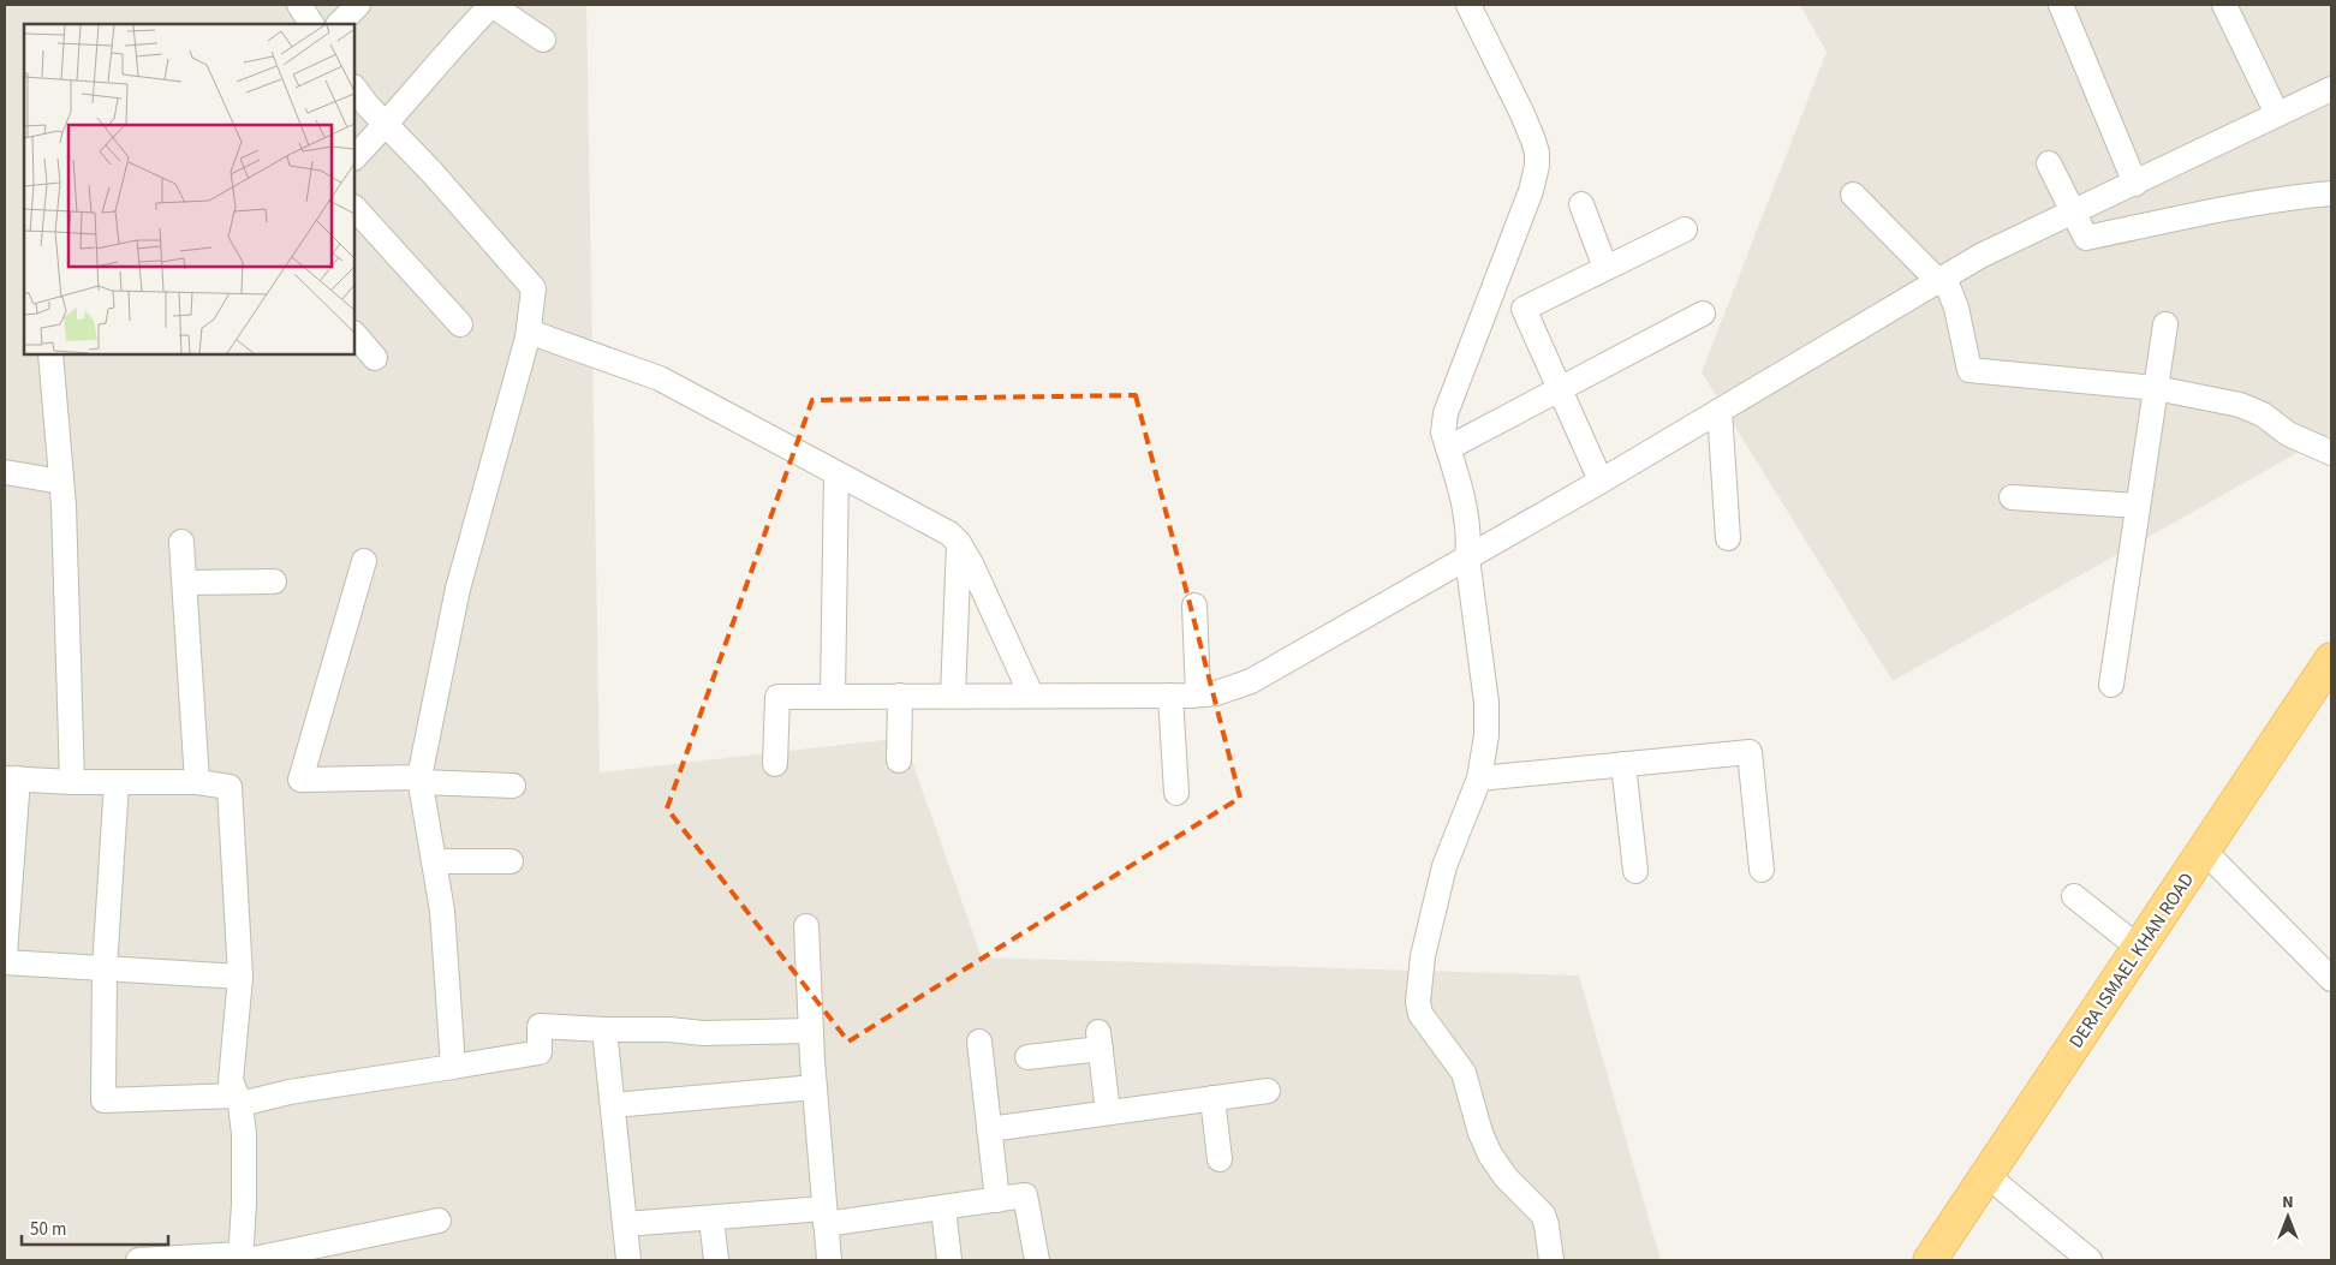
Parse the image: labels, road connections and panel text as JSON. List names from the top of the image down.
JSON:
{
  "streets": {
    "highway": ["DERA ISMAEL KHAN ROAD"]
  },
  "scale_bar": "50 m",
  "north": "top"
}
